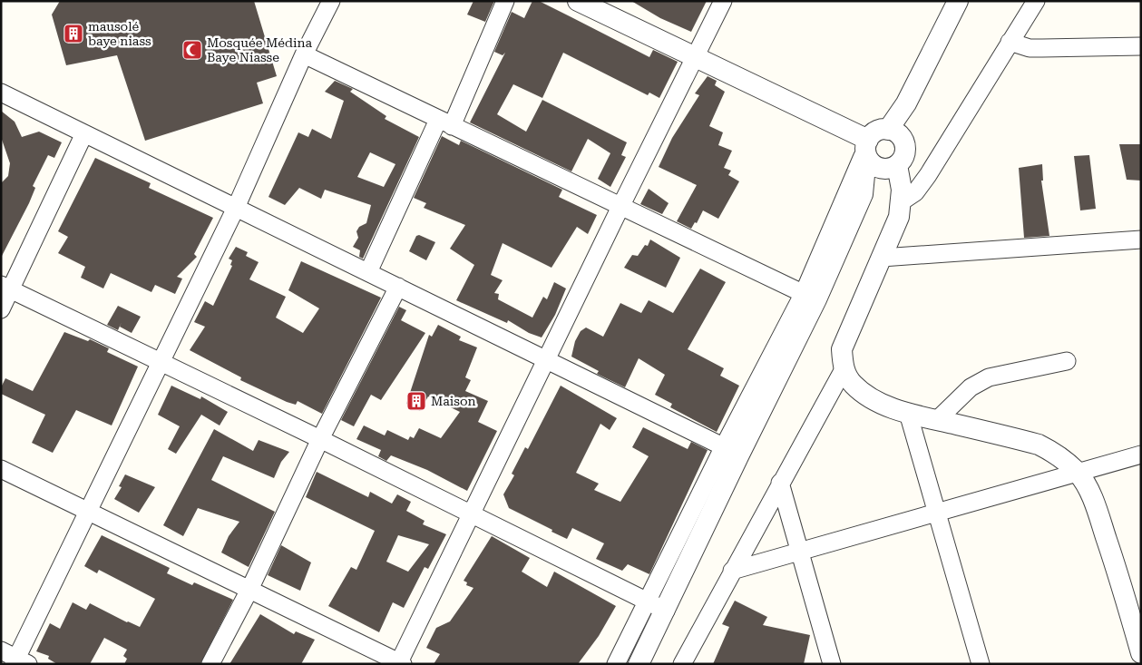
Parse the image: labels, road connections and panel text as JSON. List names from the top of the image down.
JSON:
{
  "places": {
    "building": ["mausolé baye niass", "Maison"],
    "mosque": ["Mosquée Médina Baye Niasse"]
  }
}
